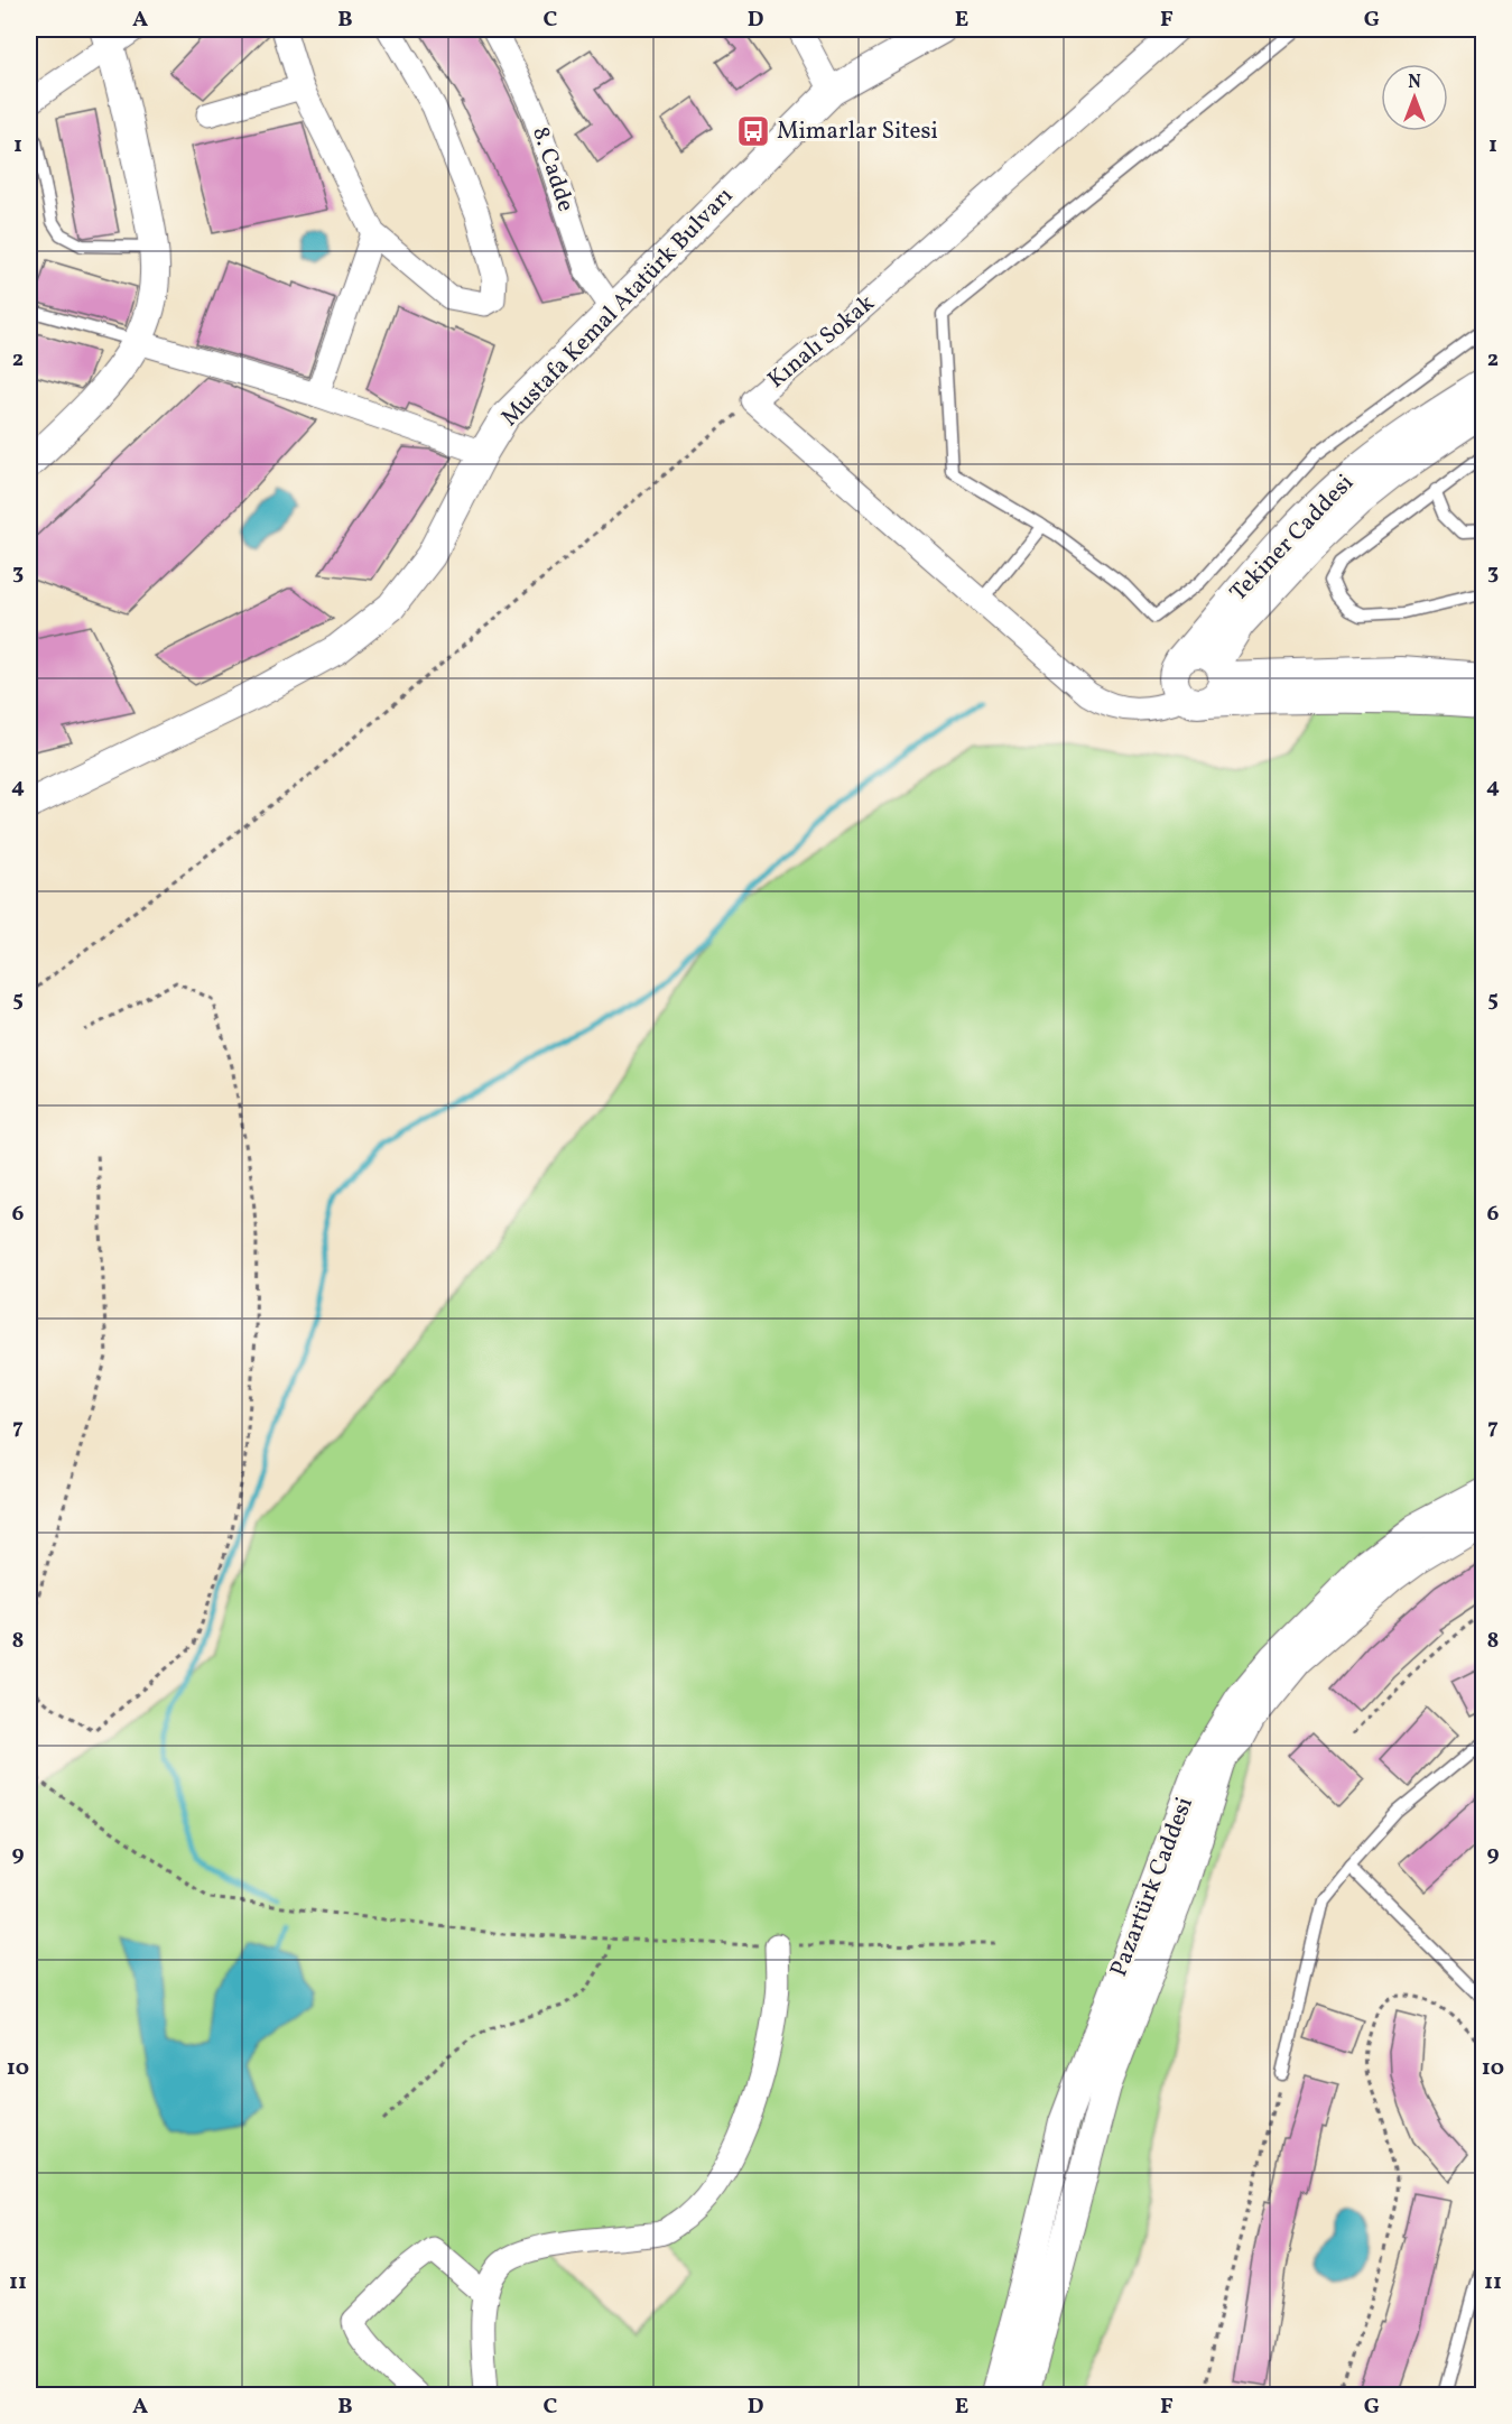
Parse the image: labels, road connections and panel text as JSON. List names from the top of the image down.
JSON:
{
  "streets": {
    "street": [
      "8. Cadde",
      "Mustafa Kemal Atatürk Bulvarı",
      "Kınalı Sokak",
      "Tekiner Caddesi",
      "Pazartürk Caddesi"
    ]
  },
  "crossings": [
    ["8. Cadde", "Mustafa Kemal Atatürk Bulvarı"],
    ["Kınalı Sokak", "Tekiner Caddesi"]
  ],
  "places": {
    "bus stop": ["Mimarlar Sitesi"]
  },
  "north": "top",
  "grid": {
    "columns": [
      "A",
      "B",
      "C",
      "D",
      "E",
      "F",
      "G"
    ],
    "rows": [
      "1",
      "2",
      "3",
      "4",
      "5",
      "6",
      "7",
      "8",
      "9",
      "10",
      "11"
    ]
  }
}
